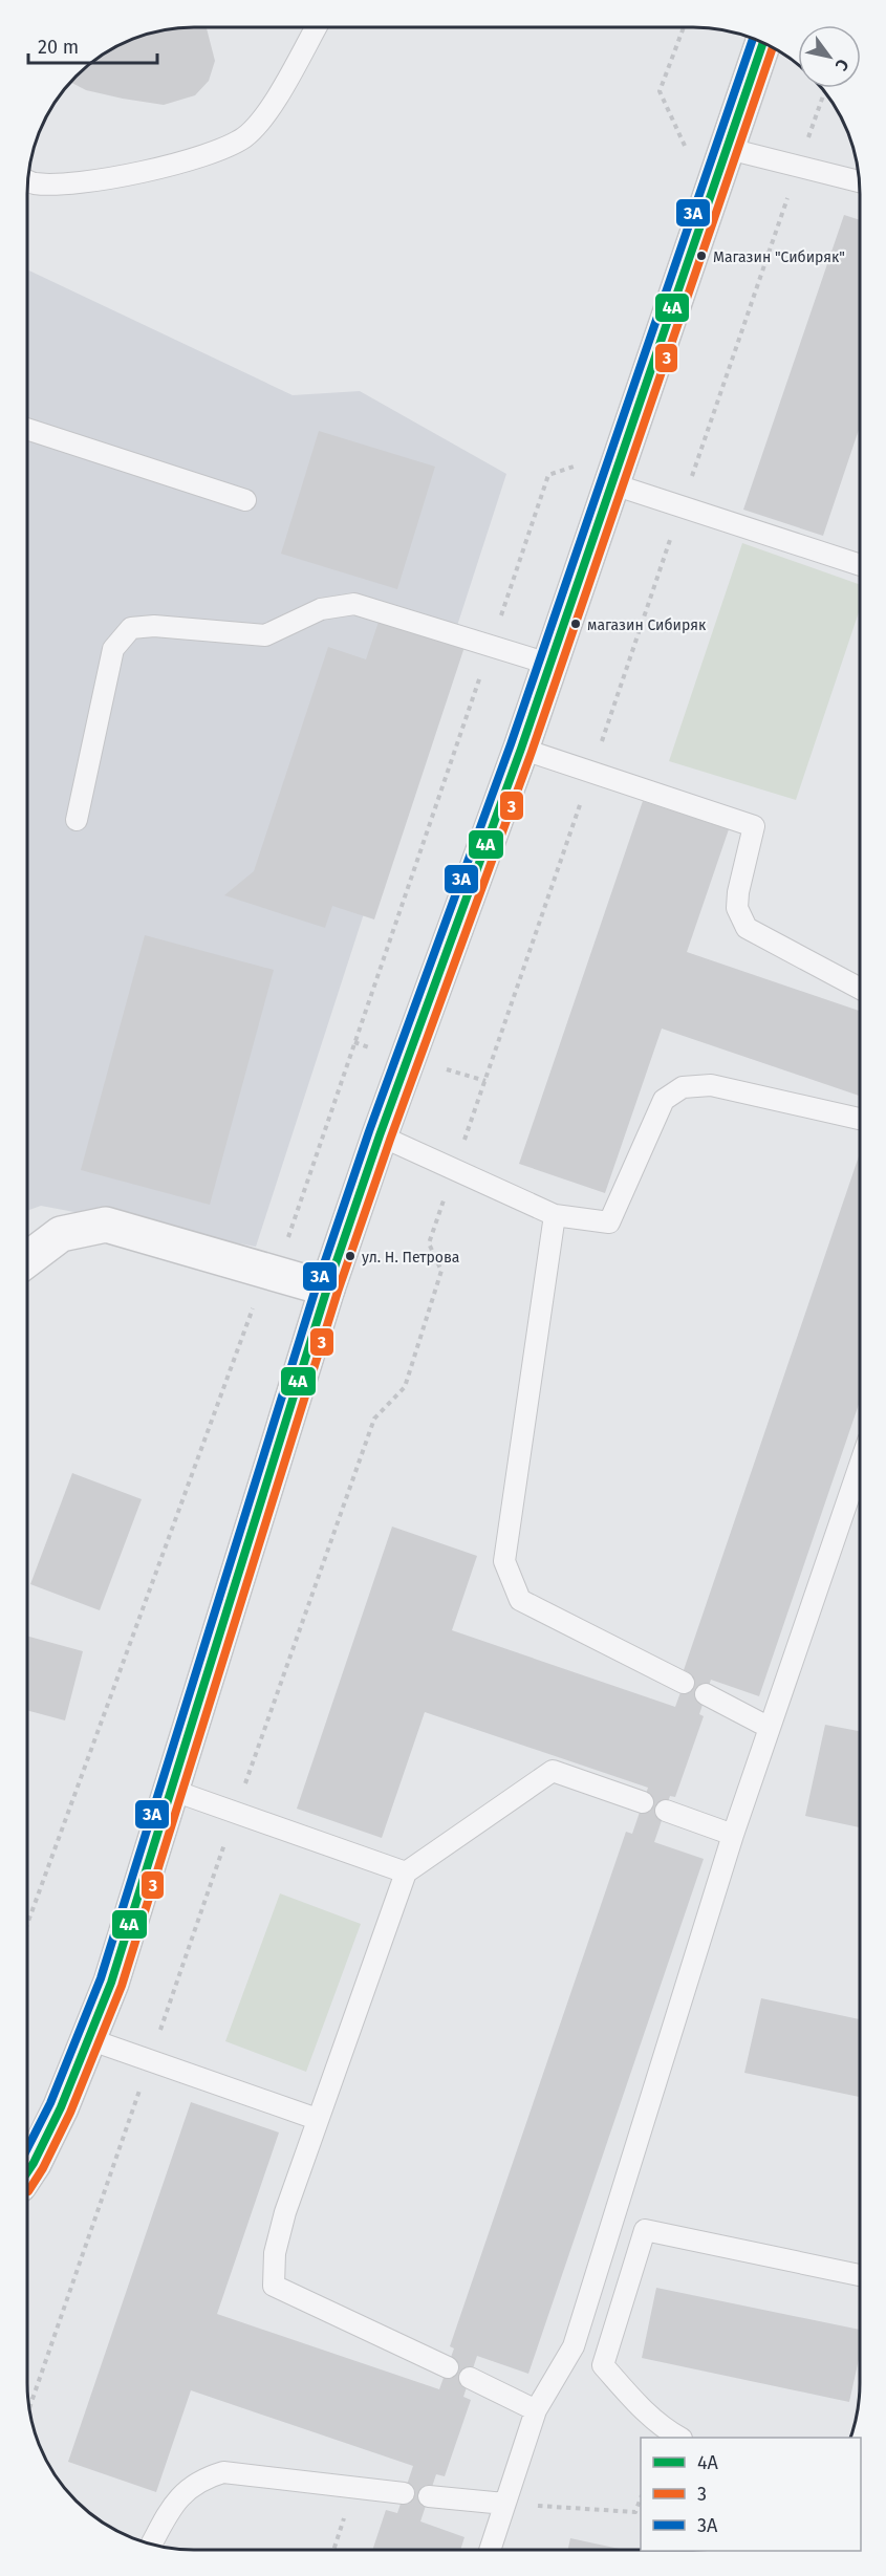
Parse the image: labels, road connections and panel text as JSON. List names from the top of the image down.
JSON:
{
  "places": ["Магазин \"Сибиряк\"", "магазин Сибиряк", "ул. Н. Петрова"],
  "lines": ["transit line 3А", "transit line 4А", "transit line 3"],
  "legend": ["4А", "3", "3А"],
  "scale_bar": "20 m",
  "north": "bottom right"
}
